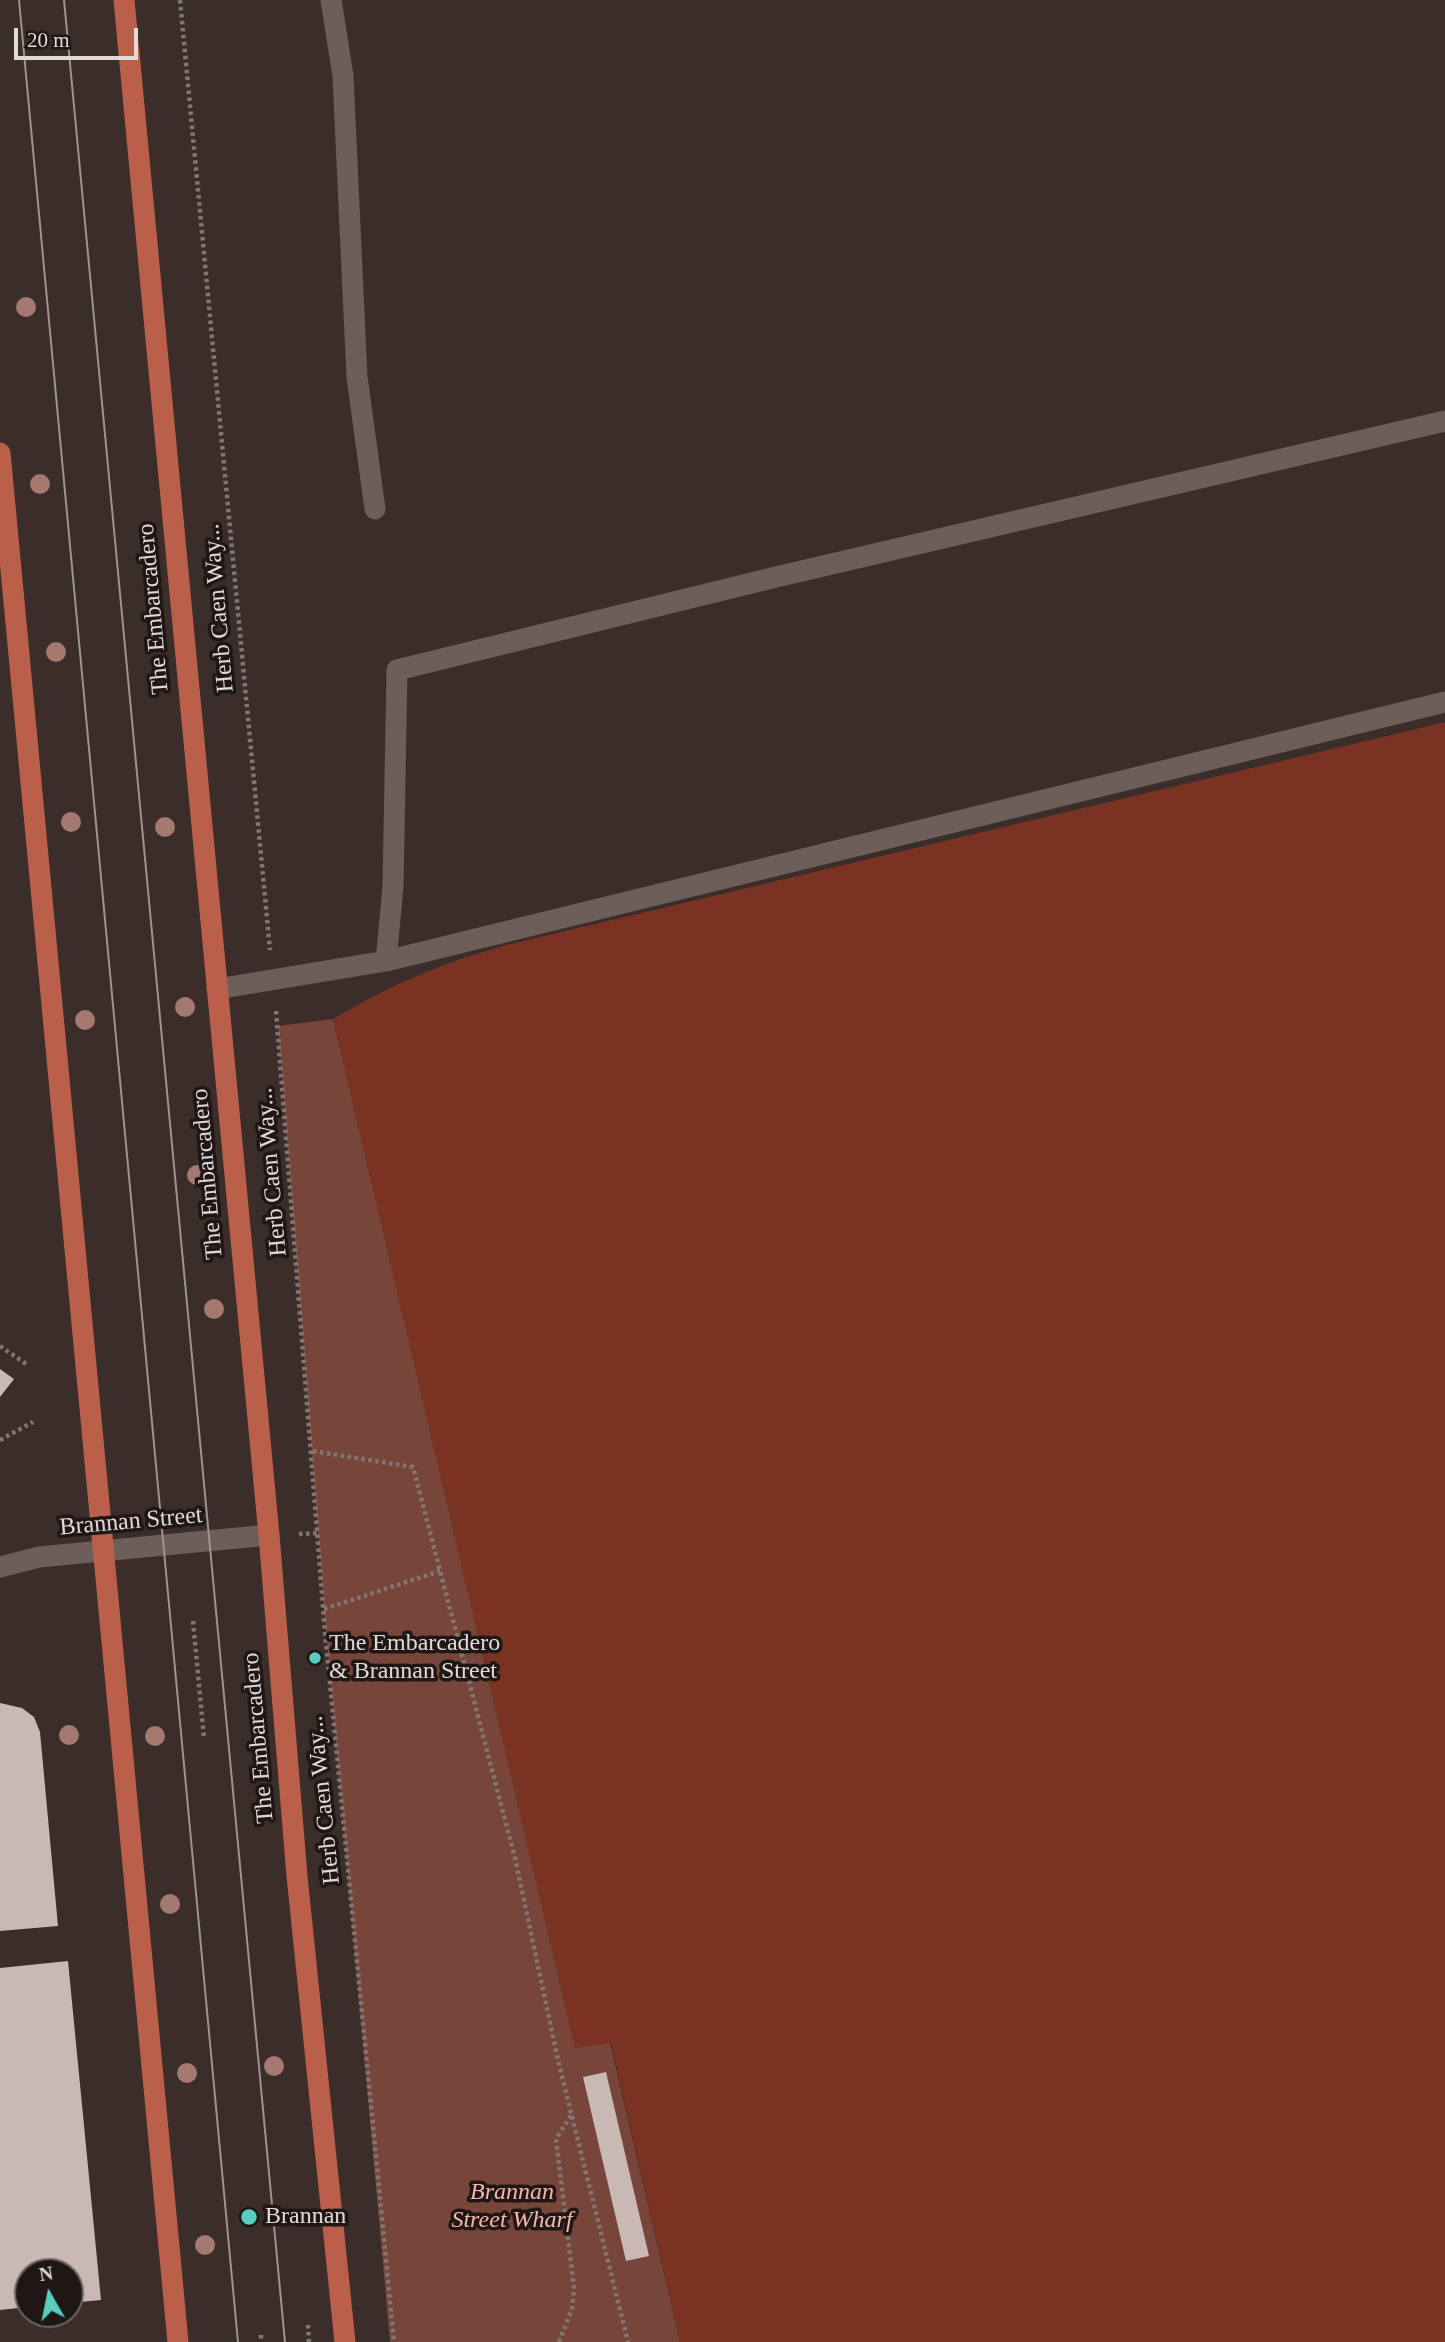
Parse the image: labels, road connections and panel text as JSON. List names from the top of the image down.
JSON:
{
  "streets": {
    "main road": ["The Embarcadero"],
    "street": ["Brannan Street"],
    "path": ["Herb Caen Way..."]
  },
  "crossings": [
    ["The Embarcadero", "Brannan Street"]
  ],
  "parks": ["Brannan Street Wharf"],
  "places": ["The Embarcadero & Brannan Street", "Brannan"],
  "scale_bar": "20 m",
  "north": "top"
}
